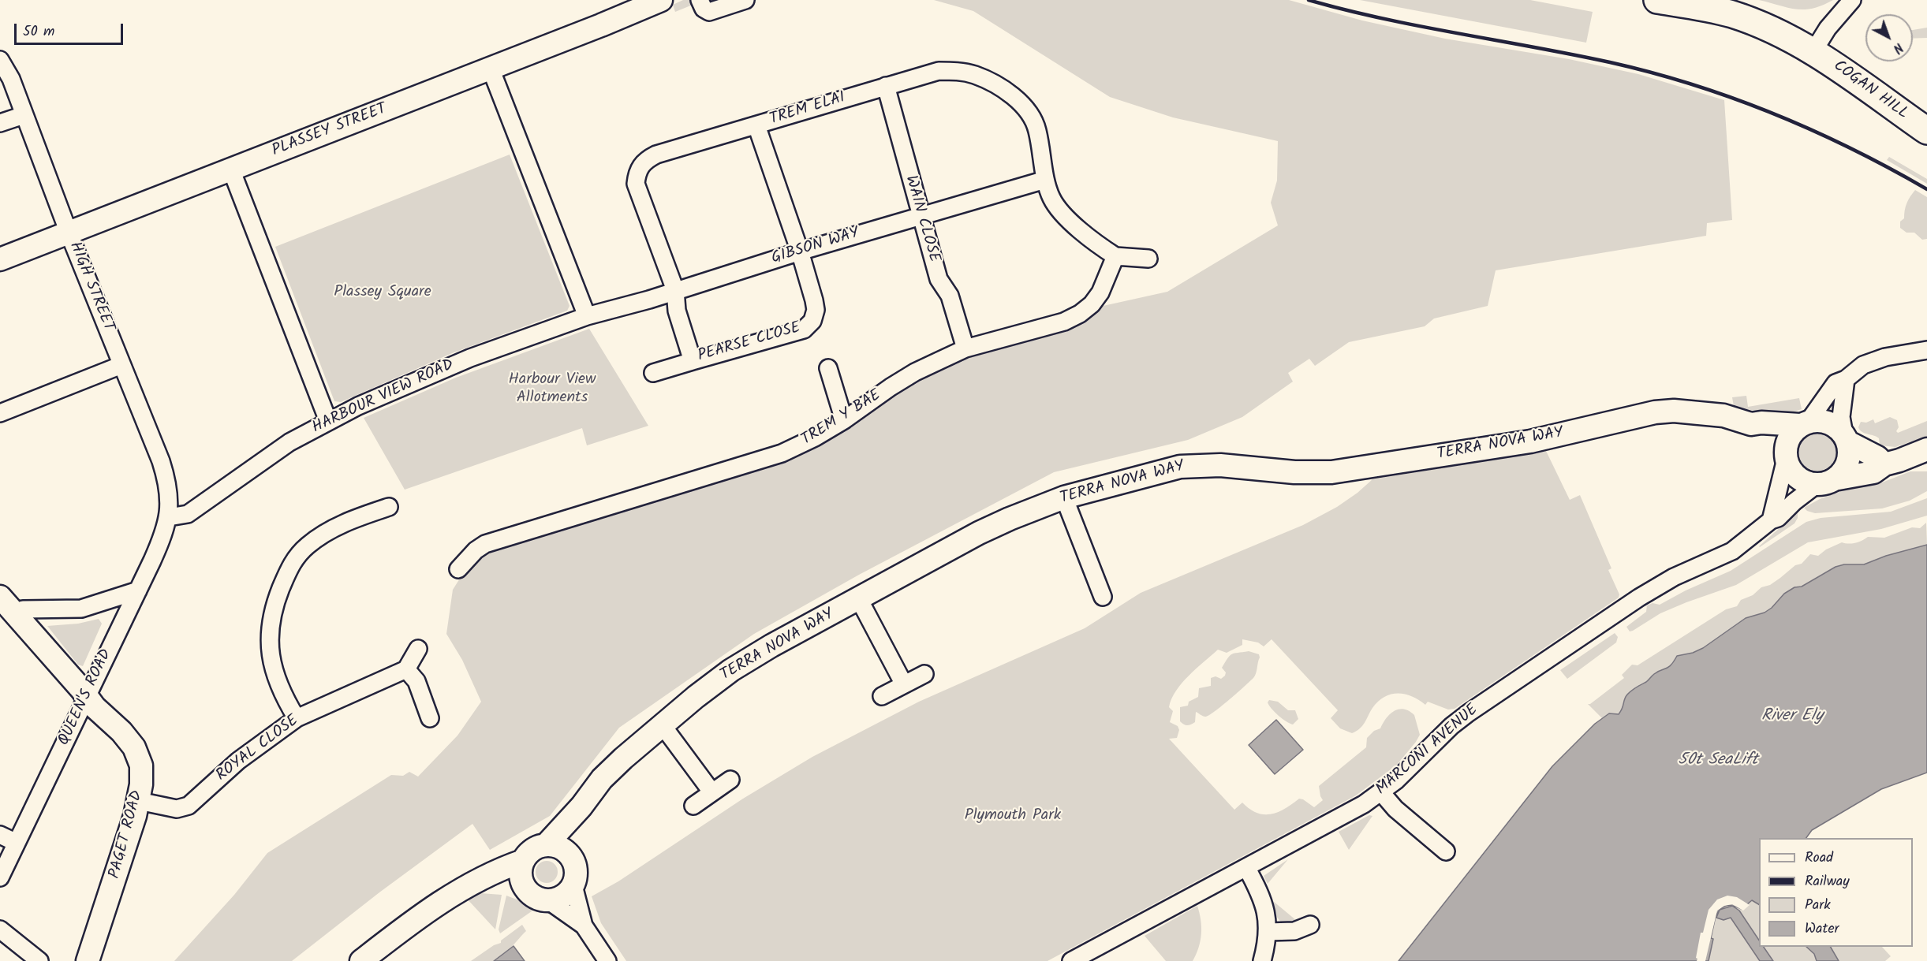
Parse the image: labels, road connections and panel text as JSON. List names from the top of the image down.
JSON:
{
  "streets": {
    "main road": ["COGAN HILL"],
    "street": [
      "TREM ELAI",
      "PLASSEY STREET",
      "WAIN CLOSE",
      "GIBSON WAY",
      "HIGH STREET",
      "PEARSE CLOSE",
      "HARBOUR VIEW ROAD",
      "TREM Y BAE",
      "TERRA NOVA WAY",
      "QUEEN'S ROAD",
      "ROYAL CLOSE",
      "MARCONI AVENUE",
      "PAGET ROAD"
    ]
  },
  "crossings": [
    ["TREM ELAI", "WAIN CLOSE"],
    ["TREM ELAI", "GIBSON WAY"],
    ["TREM ELAI", "PEARSE CLOSE"],
    ["PLASSEY STREET", "HIGH STREET"],
    ["WAIN CLOSE", "GIBSON WAY"],
    ["WAIN CLOSE", "TREM Y BAE"],
    ["GIBSON WAY", "PEARSE CLOSE"],
    ["GIBSON WAY", "HARBOUR VIEW ROAD"],
    ["HIGH STREET", "HARBOUR VIEW ROAD"],
    ["HIGH STREET", "QUEEN'S ROAD"],
    ["HARBOUR VIEW ROAD", "QUEEN'S ROAD"],
    ["TERRA NOVA WAY", "MARCONI AVENUE"],
    ["QUEEN'S ROAD", "PAGET ROAD"],
    ["ROYAL CLOSE", "PAGET ROAD"]
  ],
  "water": ["River Ely", "50t SeaLift"],
  "parks": ["Plassey Square", "Harbour View Allotments", "Plymouth Park"],
  "legend": [
    "Road",
    "Railway",
    "Park",
    "Water"
  ],
  "scale_bar": "50 m",
  "north": "bottom right"
}
